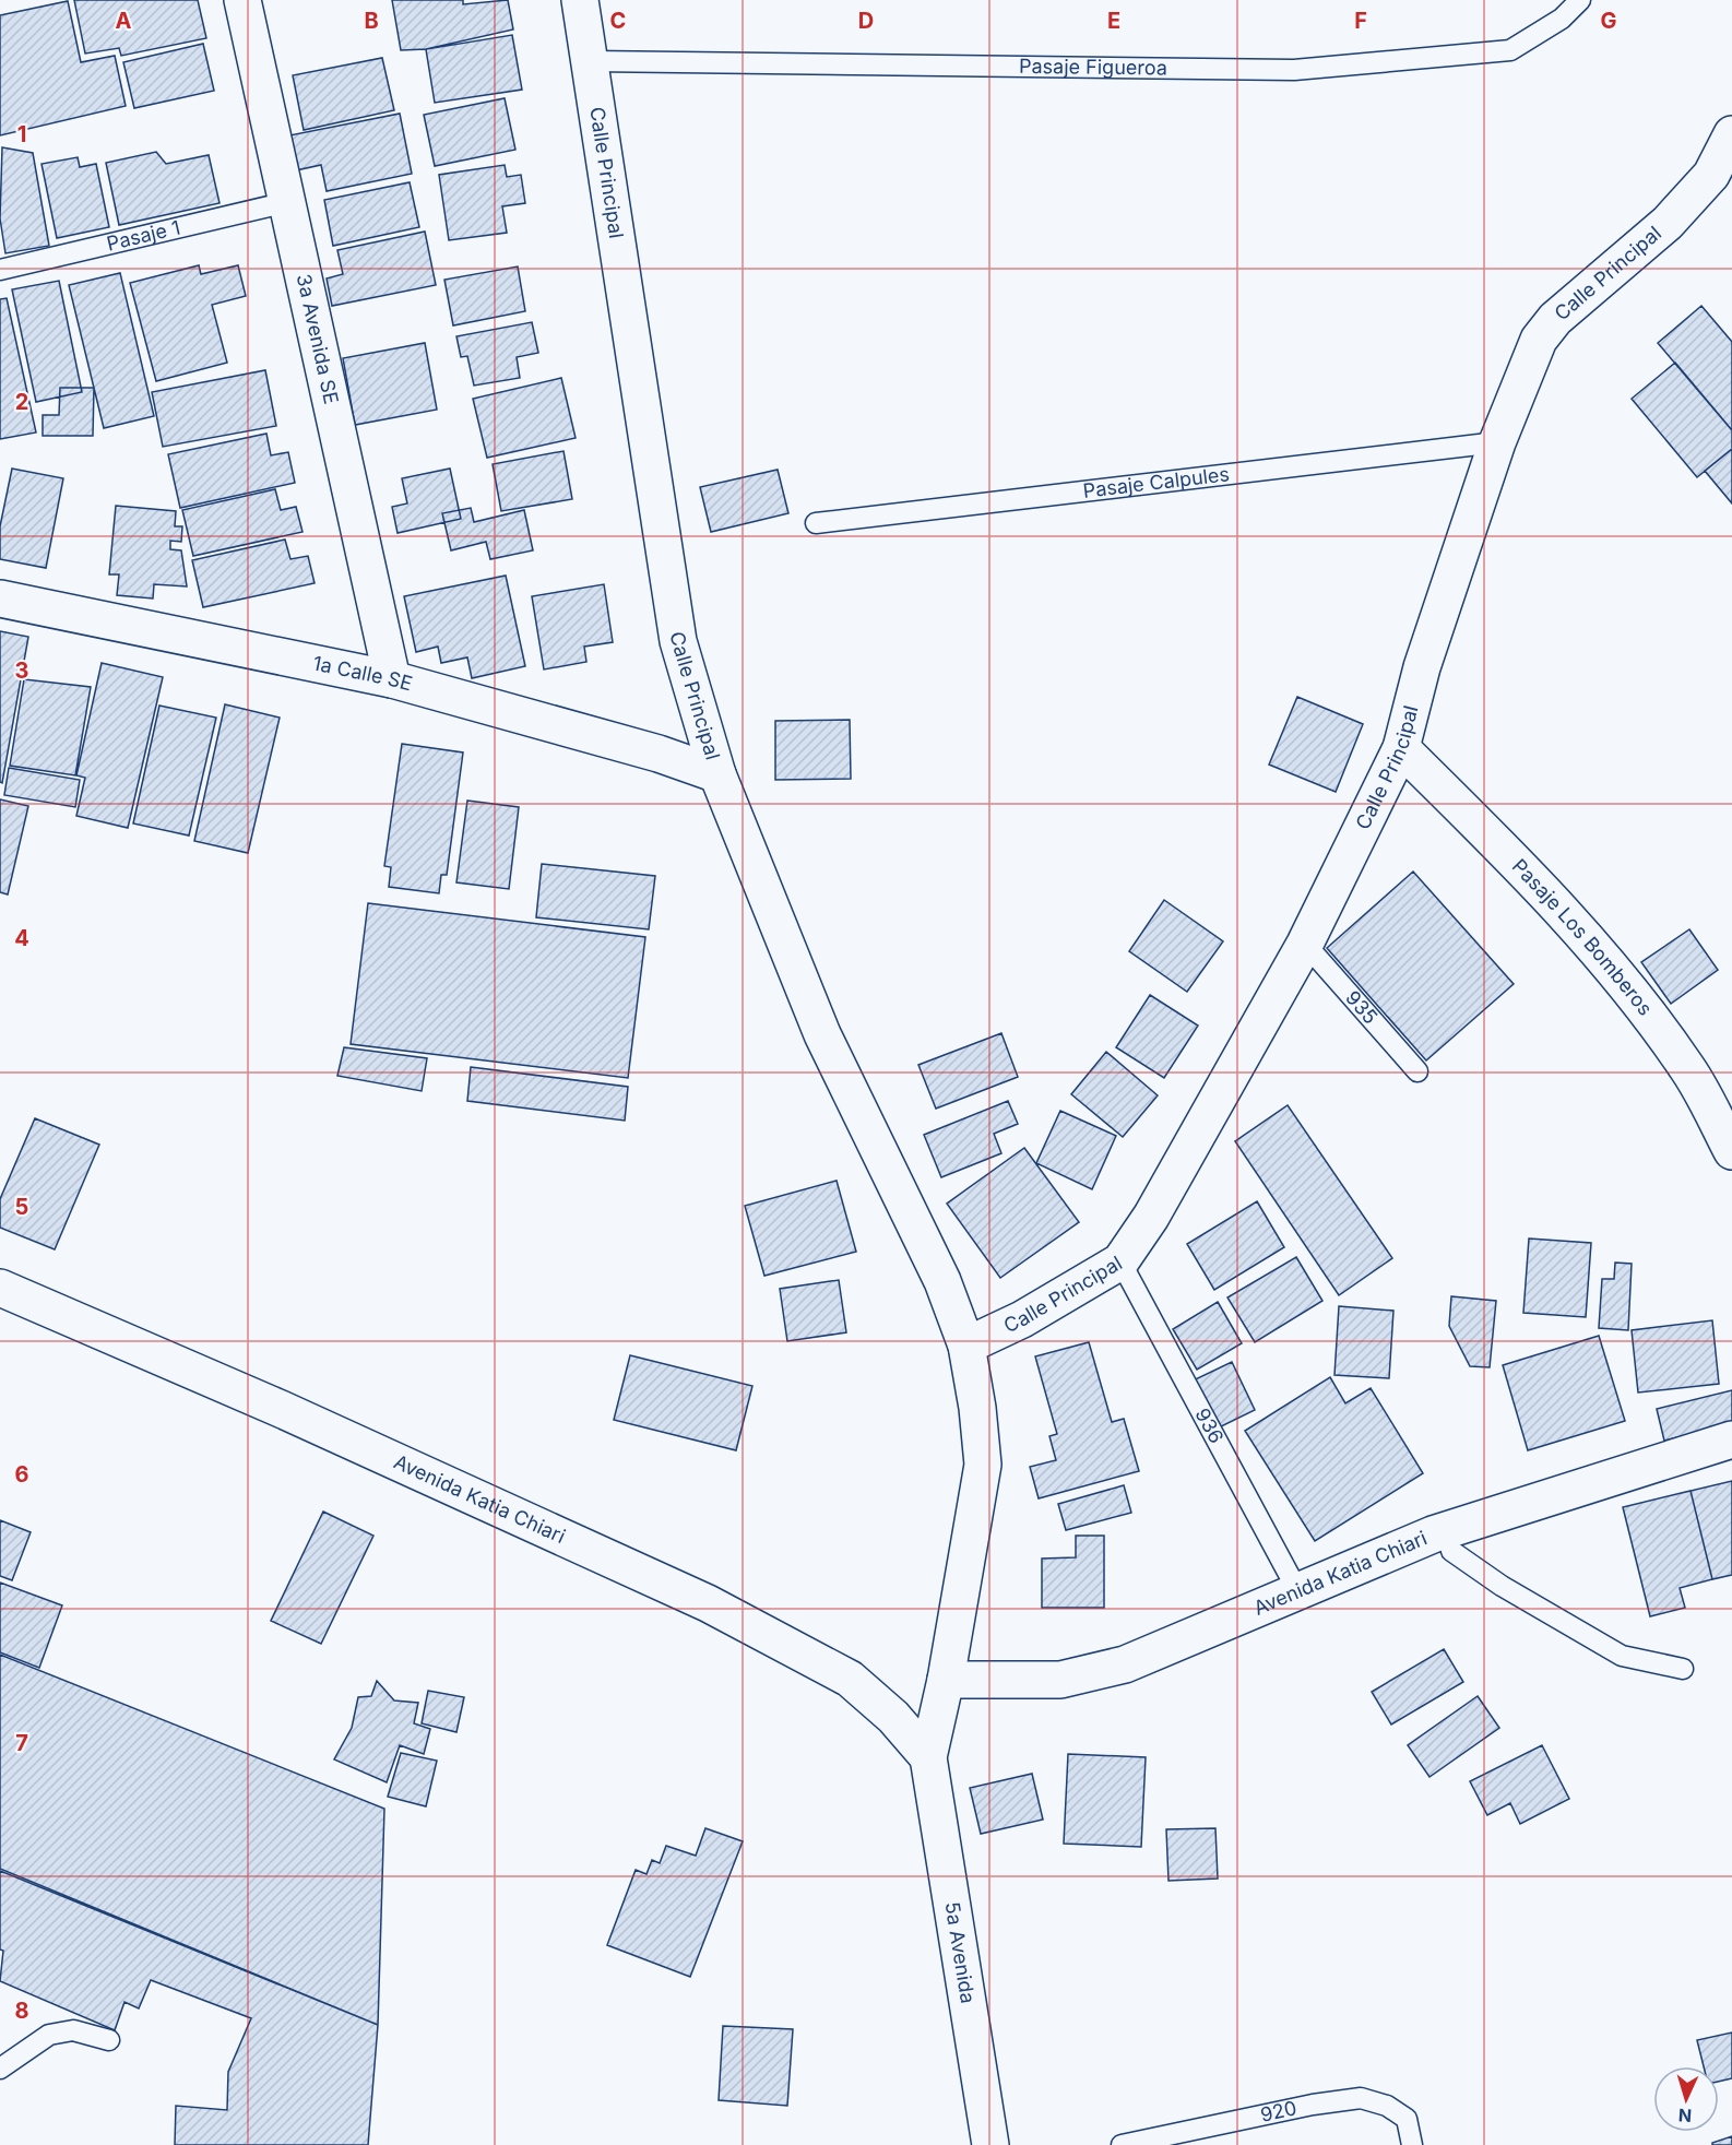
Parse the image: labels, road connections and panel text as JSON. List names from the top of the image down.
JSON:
{
  "streets": {
    "street": [
      "Calle Principal",
      "3a Avenida SE",
      "1a Calle SE",
      "Pasaje Los Bomberos",
      "Avenida Katia Chiari",
      "5a Avenida"
    ],
    "lane": [
      "Pasaje Figueroa",
      "Pasaje 1",
      "Pasaje Calpules",
      "935",
      "936",
      "920"
    ]
  },
  "crossings": [
    ["Pasaje Figueroa", "Calle Principal"],
    ["Calle Principal", "Pasaje Calpules"],
    ["Calle Principal", "1a Calle SE"],
    ["Calle Principal", "Pasaje Los Bomberos"],
    ["Calle Principal", "935"],
    ["Calle Principal", "936"],
    ["Calle Principal", "Avenida Katia Chiari"],
    ["Calle Principal", "5a Avenida"],
    ["Pasaje 1", "3a Avenida SE"],
    ["3a Avenida SE", "1a Calle SE"],
    ["936", "Avenida Katia Chiari"],
    ["Avenida Katia Chiari", "5a Avenida"]
  ],
  "north": "bottom",
  "grid": {
    "columns": [
      "A",
      "B",
      "C",
      "D",
      "E",
      "F",
      "G"
    ],
    "rows": [
      "1",
      "2",
      "3",
      "4",
      "5",
      "6",
      "7",
      "8"
    ]
  }
}
